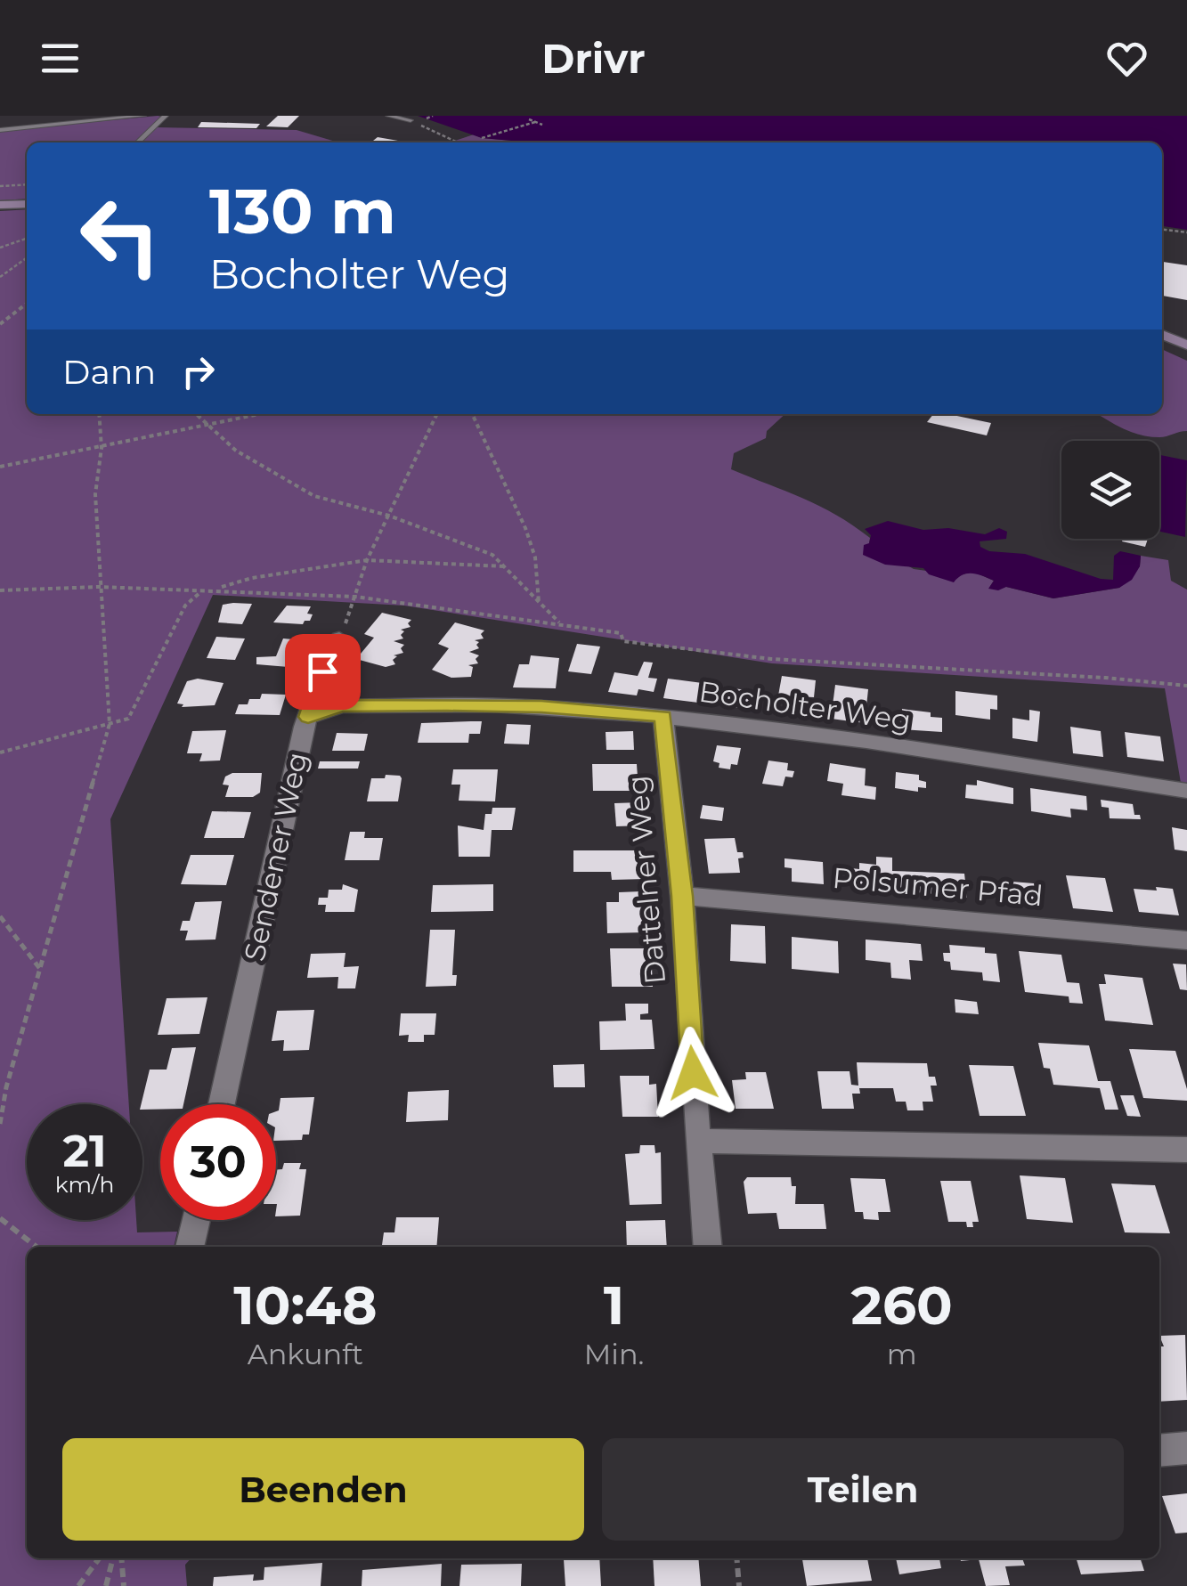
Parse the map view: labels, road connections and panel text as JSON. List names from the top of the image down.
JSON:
{
  "streets": {
    "street": [
      "Bocholter Weg",
      "Sendener Weg",
      "Dattelner Weg",
      "Polsumer Pfad"
    ]
  },
  "crossings": [
    ["Bocholter Weg", "Sendener Weg"],
    ["Bocholter Weg", "Dattelner Weg"],
    ["Dattelner Weg", "Polsumer Pfad"]
  ],
  "page": {
    "header": "Drivr",
    "turn": ["130 m", "Bocholter Weg"],
    "then": "Dann",
    "speed": "21 km/h",
    "limit": "30",
    "eta": [
      "10:48",
      "Ankunft",
      "1",
      "Min.",
      "260",
      "m"
    ],
    "buttons": ["Beenden", "Teilen"]
  }
}
